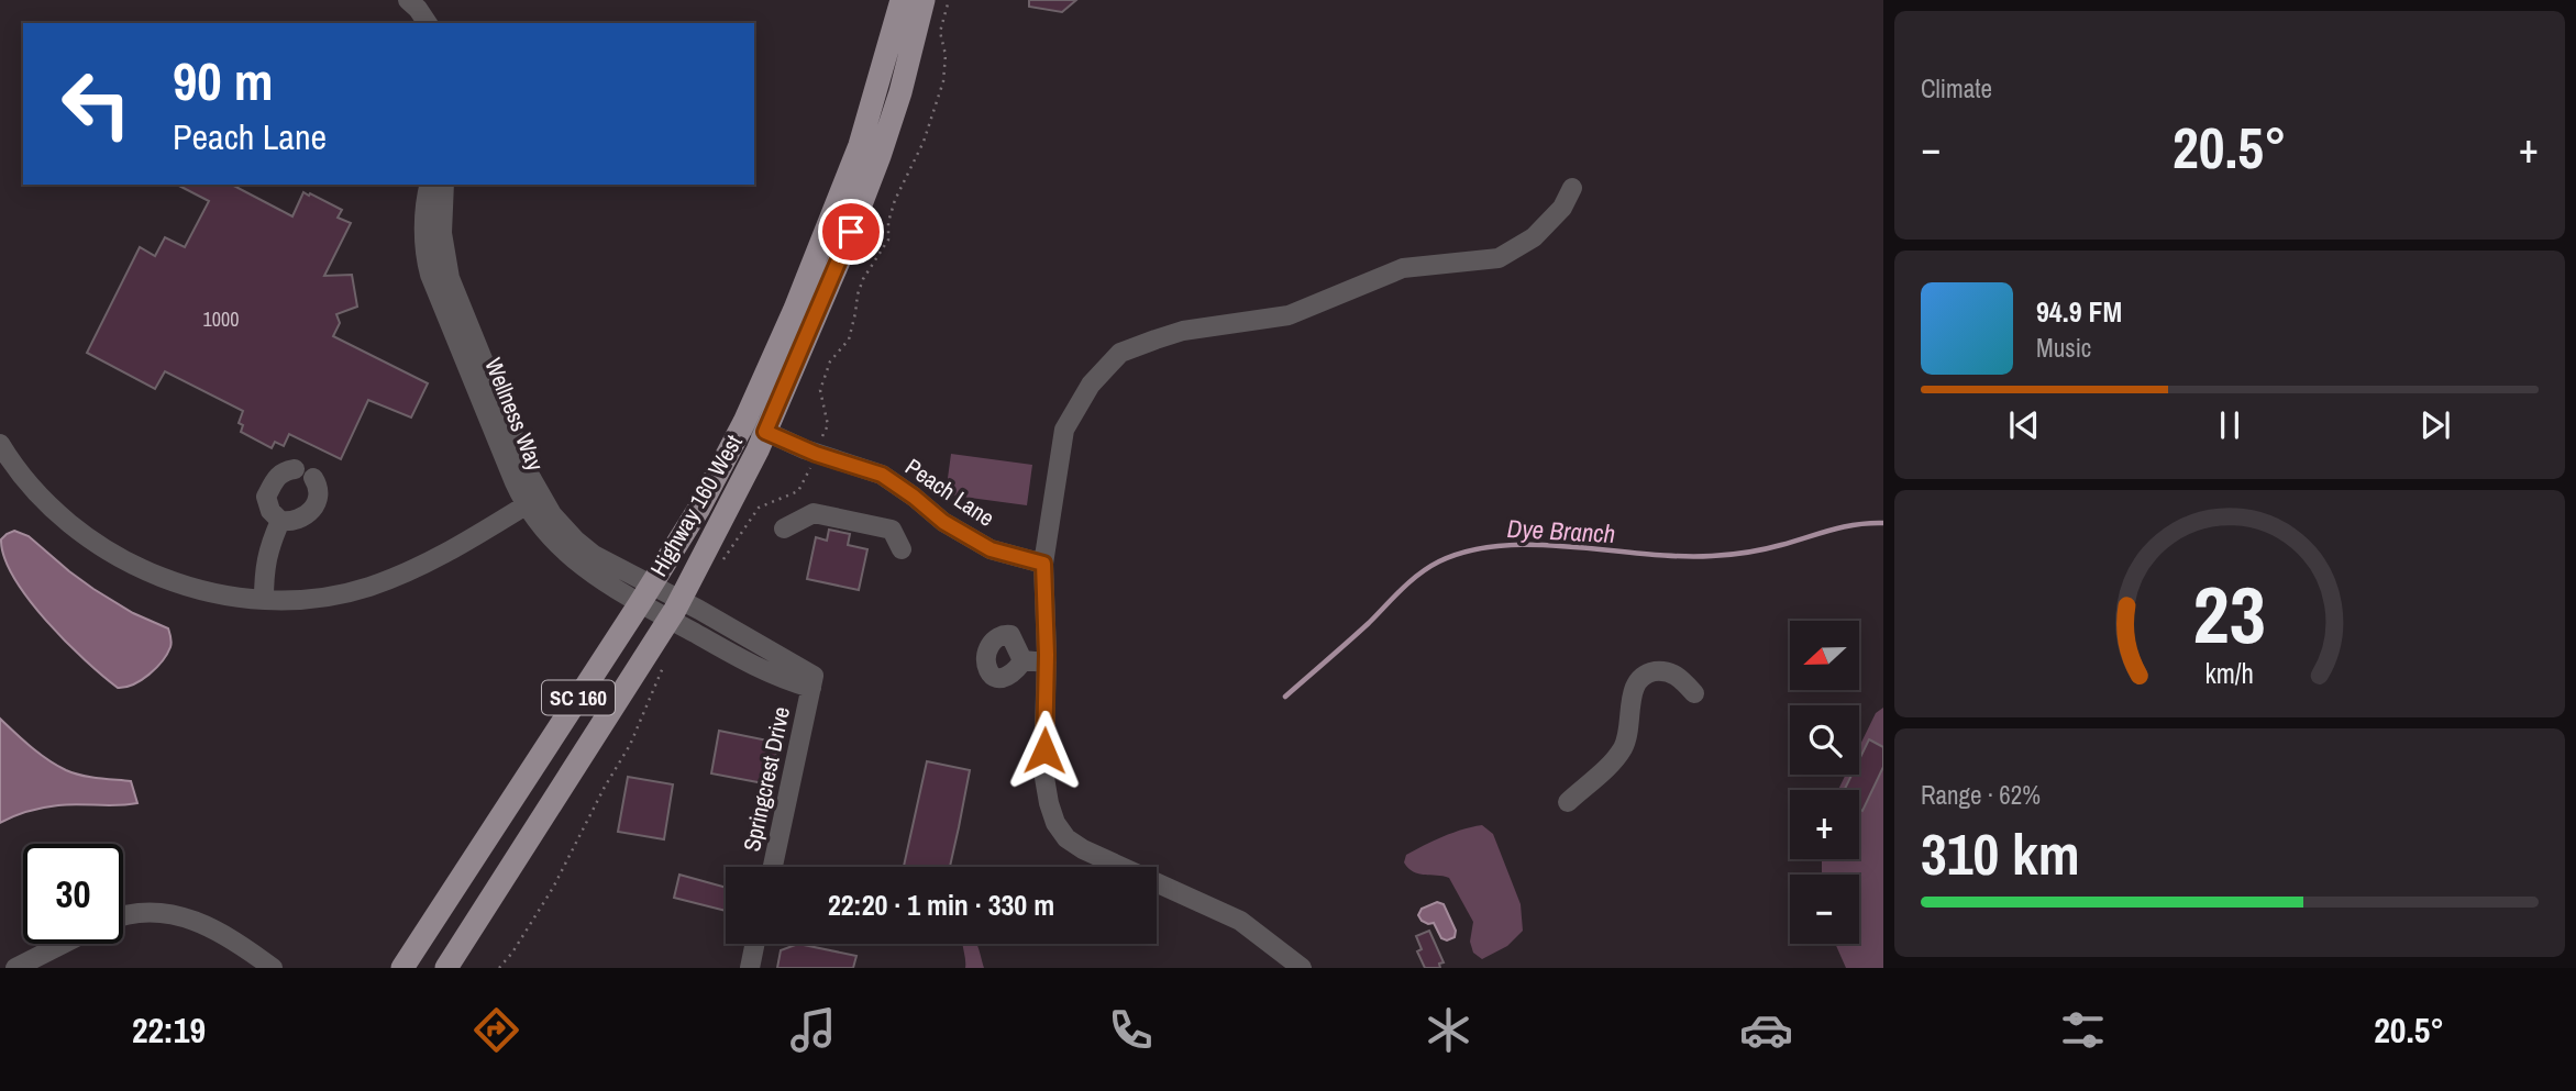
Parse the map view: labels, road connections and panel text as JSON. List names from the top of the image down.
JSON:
{
  "streets": {
    "main road": ["Highway 160 West", "SC 160"],
    "street": ["Wellness Way", "Peach Lane", "Springcrest Drive"]
  },
  "crossings": [
    ["Wellness Way", "Highway 160 West"],
    ["Wellness Way", "Springcrest Drive"],
    ["Peach Lane", "Highway 160 West"],
    ["Highway 160 West", "Springcrest Drive"]
  ],
  "water": ["Dye Branch"],
  "house_numbers": ["1000"],
  "north": "left",
  "page": {
    "tile": [
      "Climate",
      ["Range · 62%", "310 km"]
    ],
    "turn": ["90 m", "Peach Lane"],
    "heat": ["−", "20.5°", "+"],
    "song": ["94.9 FM", "Music"],
    "map_buttons": ["+", "−"],
    "limit": "30",
    "trip": "22:20 · 1 min · 330 m",
    "tabs": ["22:19", "20.5°"],
    "gauge": ["23", "km/h"]
  }
}
